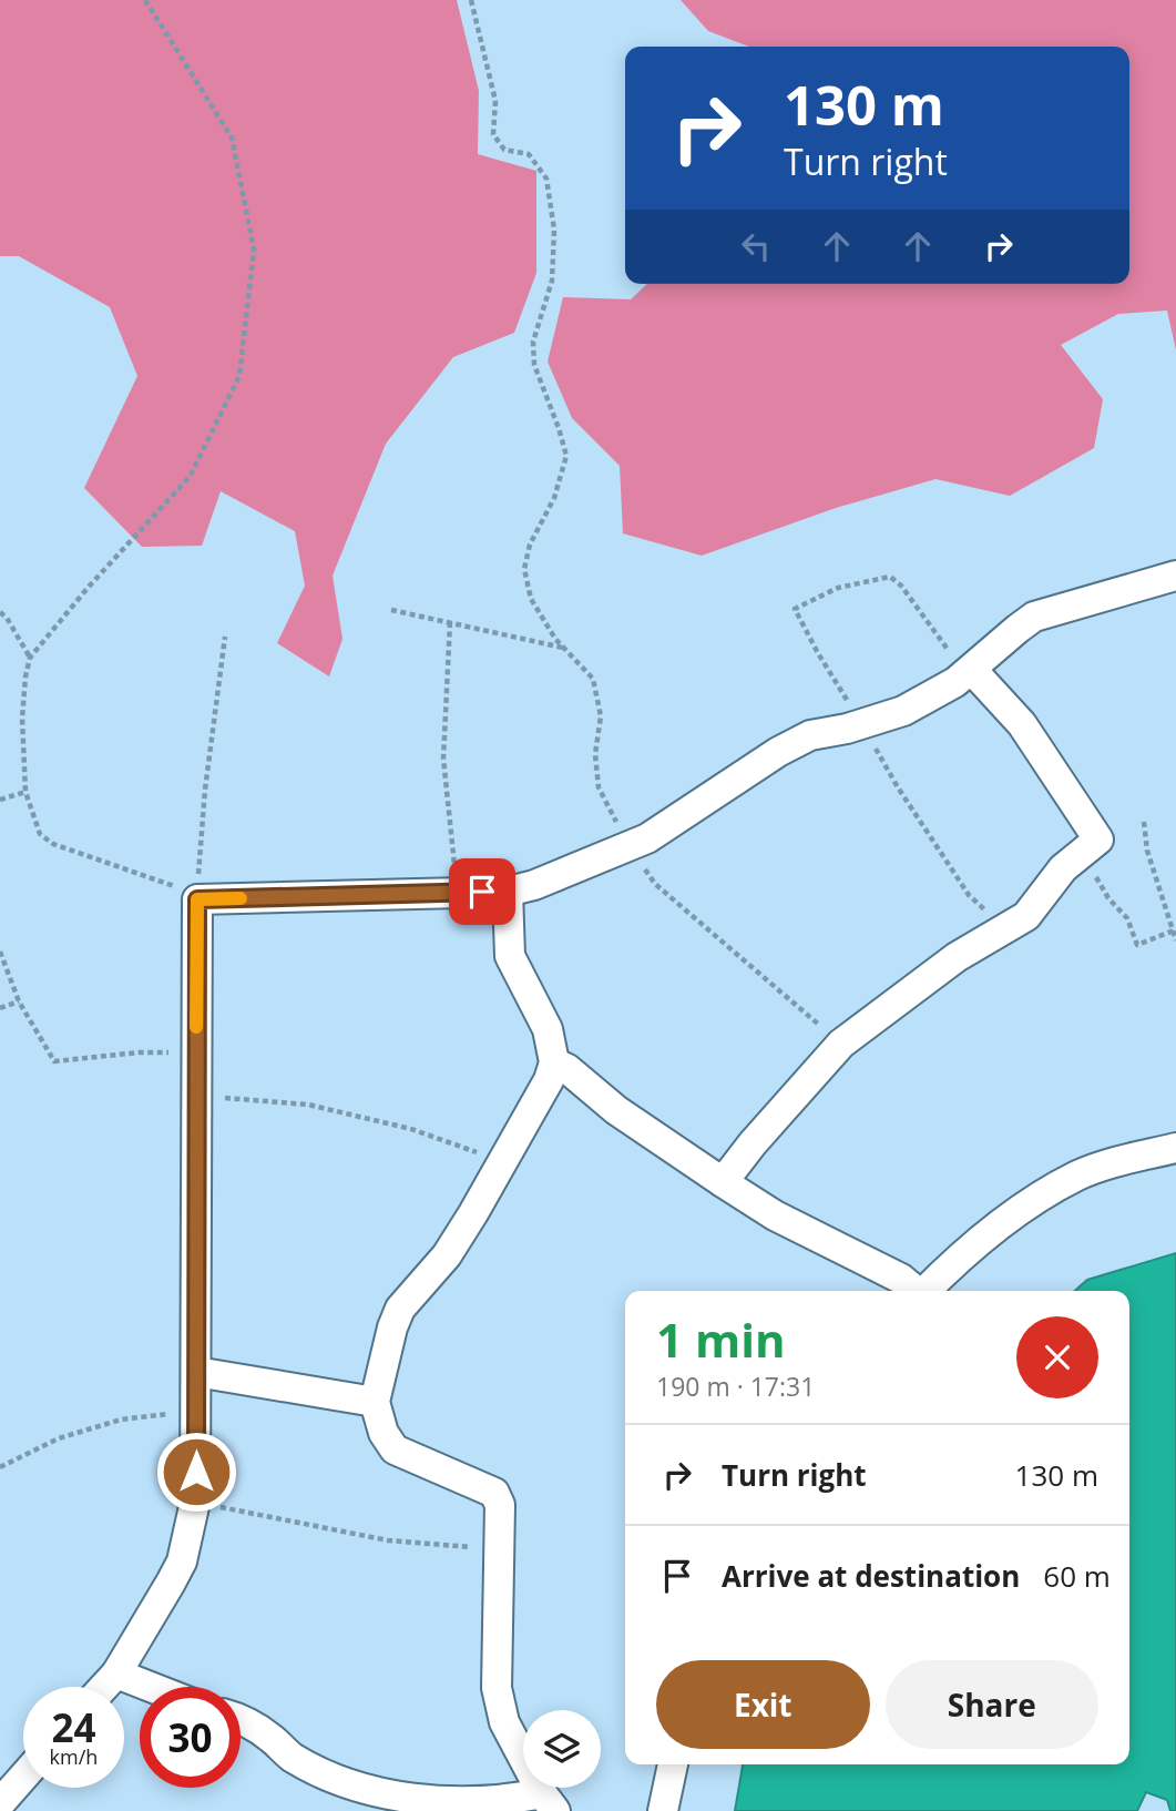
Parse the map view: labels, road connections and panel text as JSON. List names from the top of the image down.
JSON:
{
  "page": {
    "turn": ["130 m", "Turn right"],
    "heading": ["1 min", "190 m · 17:31"],
    "list": [
      {
        "name": "Turn right",
        "value": "130 m"
      },
      {
        "name": "Arrive at destination",
        "value": "60 m"
      }
    ],
    "buttons": ["Exit", "Share"],
    "speed": "24 km/h",
    "limit": "30"
  }
}
